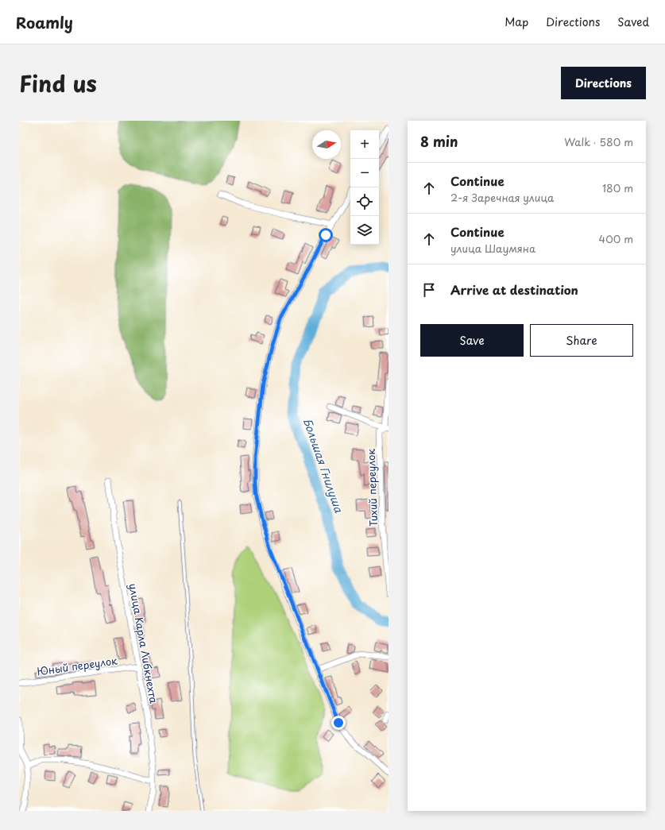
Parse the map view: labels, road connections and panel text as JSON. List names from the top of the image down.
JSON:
{
  "streets": {
    "street": ["Тихий переулок", "улица Карла Либкнехта", "Юный переулок"]
  },
  "crossings": [
    ["улица Карла Либкнехта", "Юный переулок"]
  ],
  "water": ["Большая Гнилуша"],
  "north": "right",
  "page": {
    "header": "Roamly",
    "nav": ["Map", "Directions", "Saved"],
    "title": "Find us",
    "buttons": [
      "Directions",
      ["Save", "Share"]
    ],
    "heading": ["8 min", "Walk · 580 m"],
    "map_buttons": ["+", "−"],
    "list": [
      ["Continue", "2-я Заречная улица", "180 m"],
      ["Continue", "улица Шаумяна", "400 m"],
      "Arrive at destination"
    ]
  }
}
